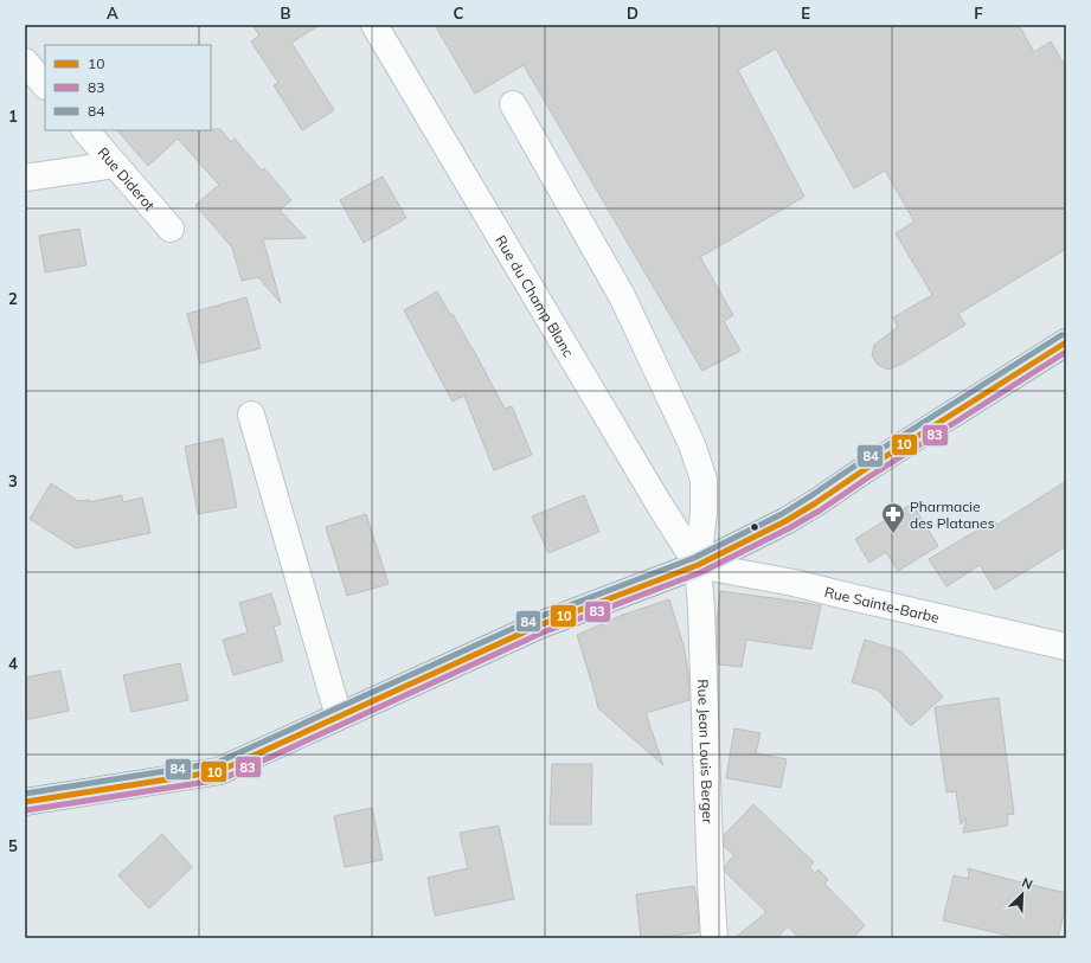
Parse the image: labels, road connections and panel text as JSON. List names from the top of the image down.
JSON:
{
  "streets": {
    "street": [
      "Rue Diderot",
      "Rue du Champ Blanc",
      "Rue Sainte-Barbe",
      "Rue Jean Louis Berger"
    ]
  },
  "crossings": [
    ["Rue du Champ Blanc", "Rue Sainte-Barbe"],
    ["Rue du Champ Blanc", "Rue Jean Louis Berger"],
    ["Rue Sainte-Barbe", "Rue Jean Louis Berger"]
  ],
  "places": {
    "pharmacy": ["Pharmacie des Platanes"]
  },
  "lines": ["transit line 84", "transit line 10", "transit line 83"],
  "legend": ["10", "83", "84"],
  "north": "top right",
  "grid": {
    "columns": [
      "A",
      "B",
      "C",
      "D",
      "E",
      "F"
    ],
    "rows": [
      "1",
      "2",
      "3",
      "4",
      "5"
    ]
  }
}
